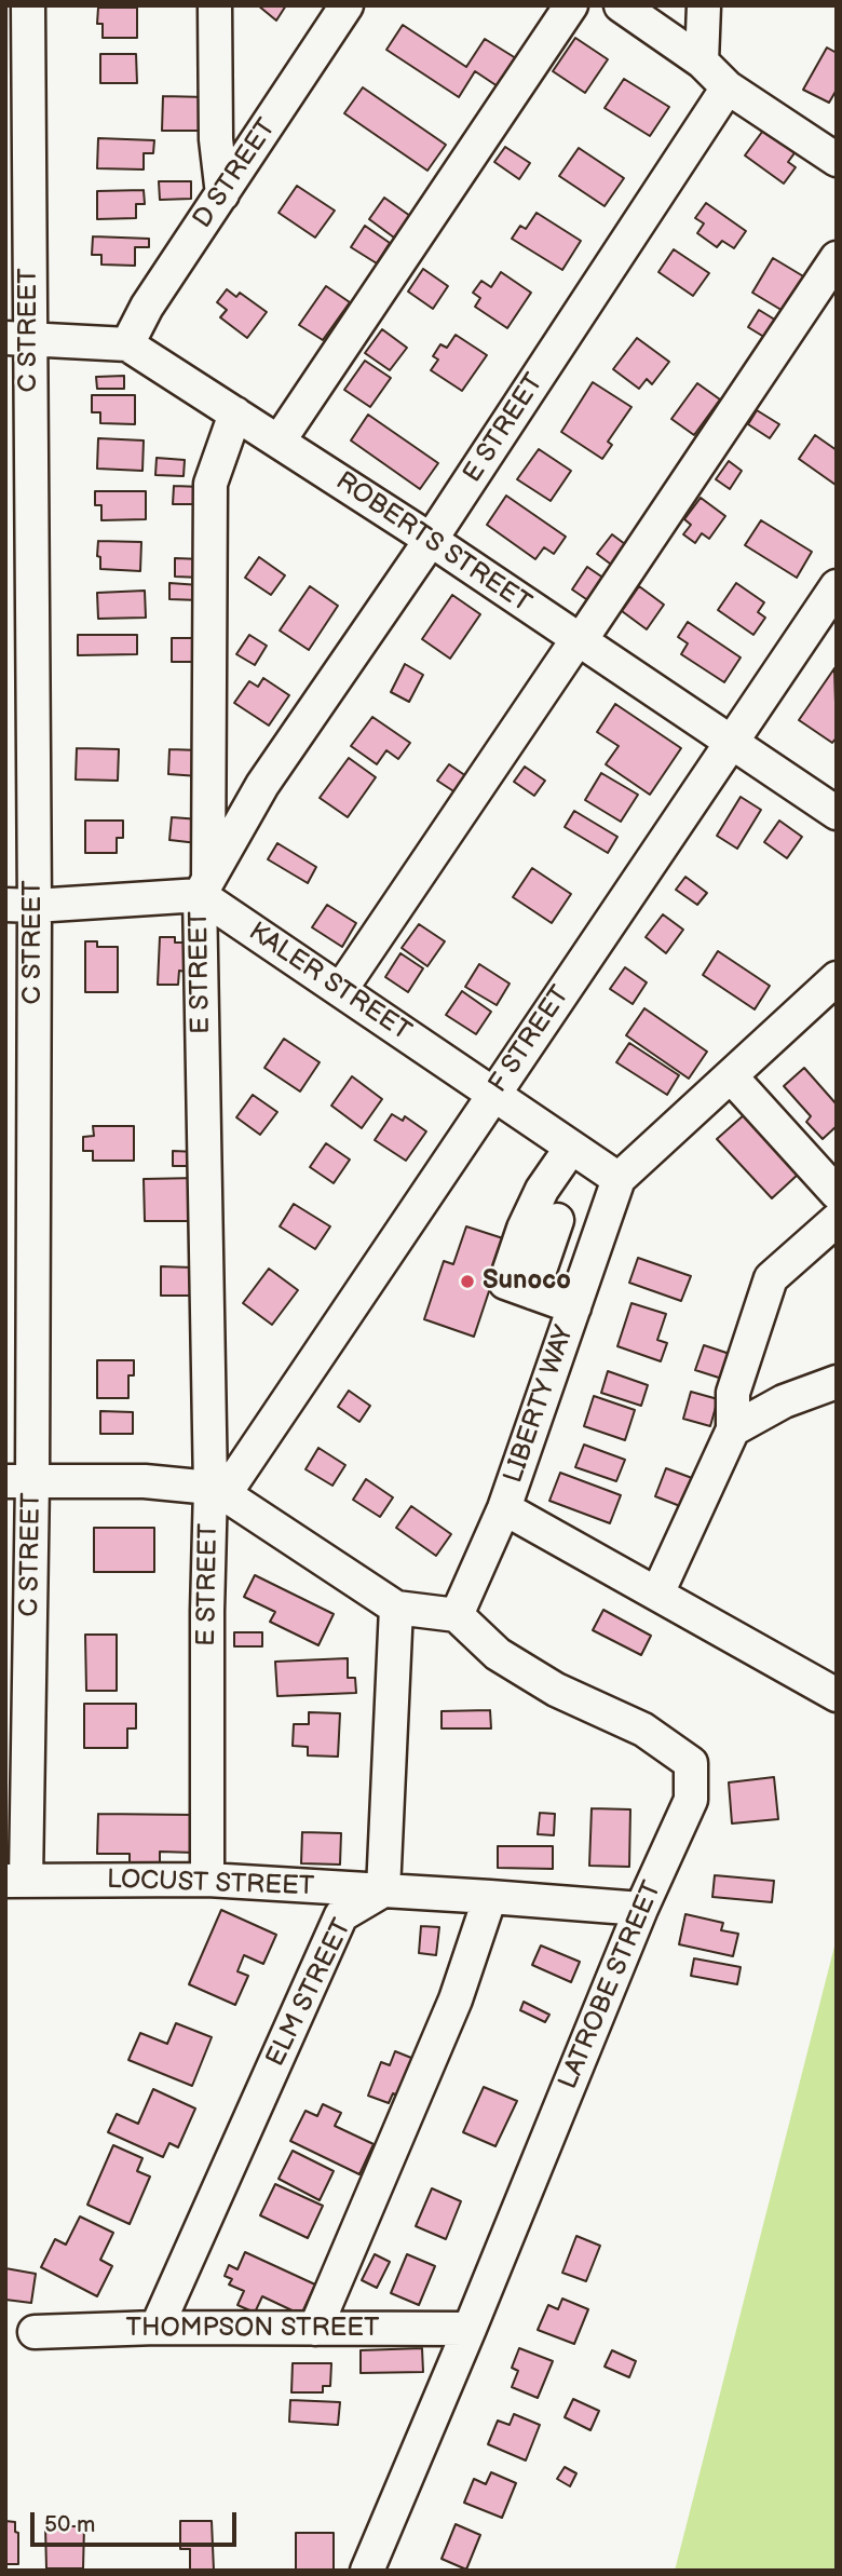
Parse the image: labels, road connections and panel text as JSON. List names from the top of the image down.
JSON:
{
  "streets": {
    "street": [
      "D STREET",
      "C STREET",
      "E STREET",
      "ROBERTS STREET",
      "KALER STREET",
      "F STREET",
      "LIBERTY WAY",
      "LOCUST STREET",
      "LATROBE STREET",
      "ELM STREET",
      "THOMPSON STREET"
    ]
  },
  "crossings": [
    ["D STREET", "ROBERTS STREET"],
    ["C STREET", "ROBERTS STREET"],
    ["C STREET", "LOCUST STREET"],
    ["E STREET", "ROBERTS STREET"],
    ["E STREET", "KALER STREET"],
    ["E STREET", "F STREET"],
    ["E STREET", "LOCUST STREET"],
    ["ROBERTS STREET", "F STREET"],
    ["KALER STREET", "F STREET"],
    ["KALER STREET", "LIBERTY WAY"],
    ["LOCUST STREET", "LATROBE STREET"],
    ["LOCUST STREET", "ELM STREET"],
    ["LATROBE STREET", "THOMPSON STREET"],
    ["ELM STREET", "THOMPSON STREET"]
  ],
  "places": ["Sunoco"],
  "scale_bar": "50 m"
}
